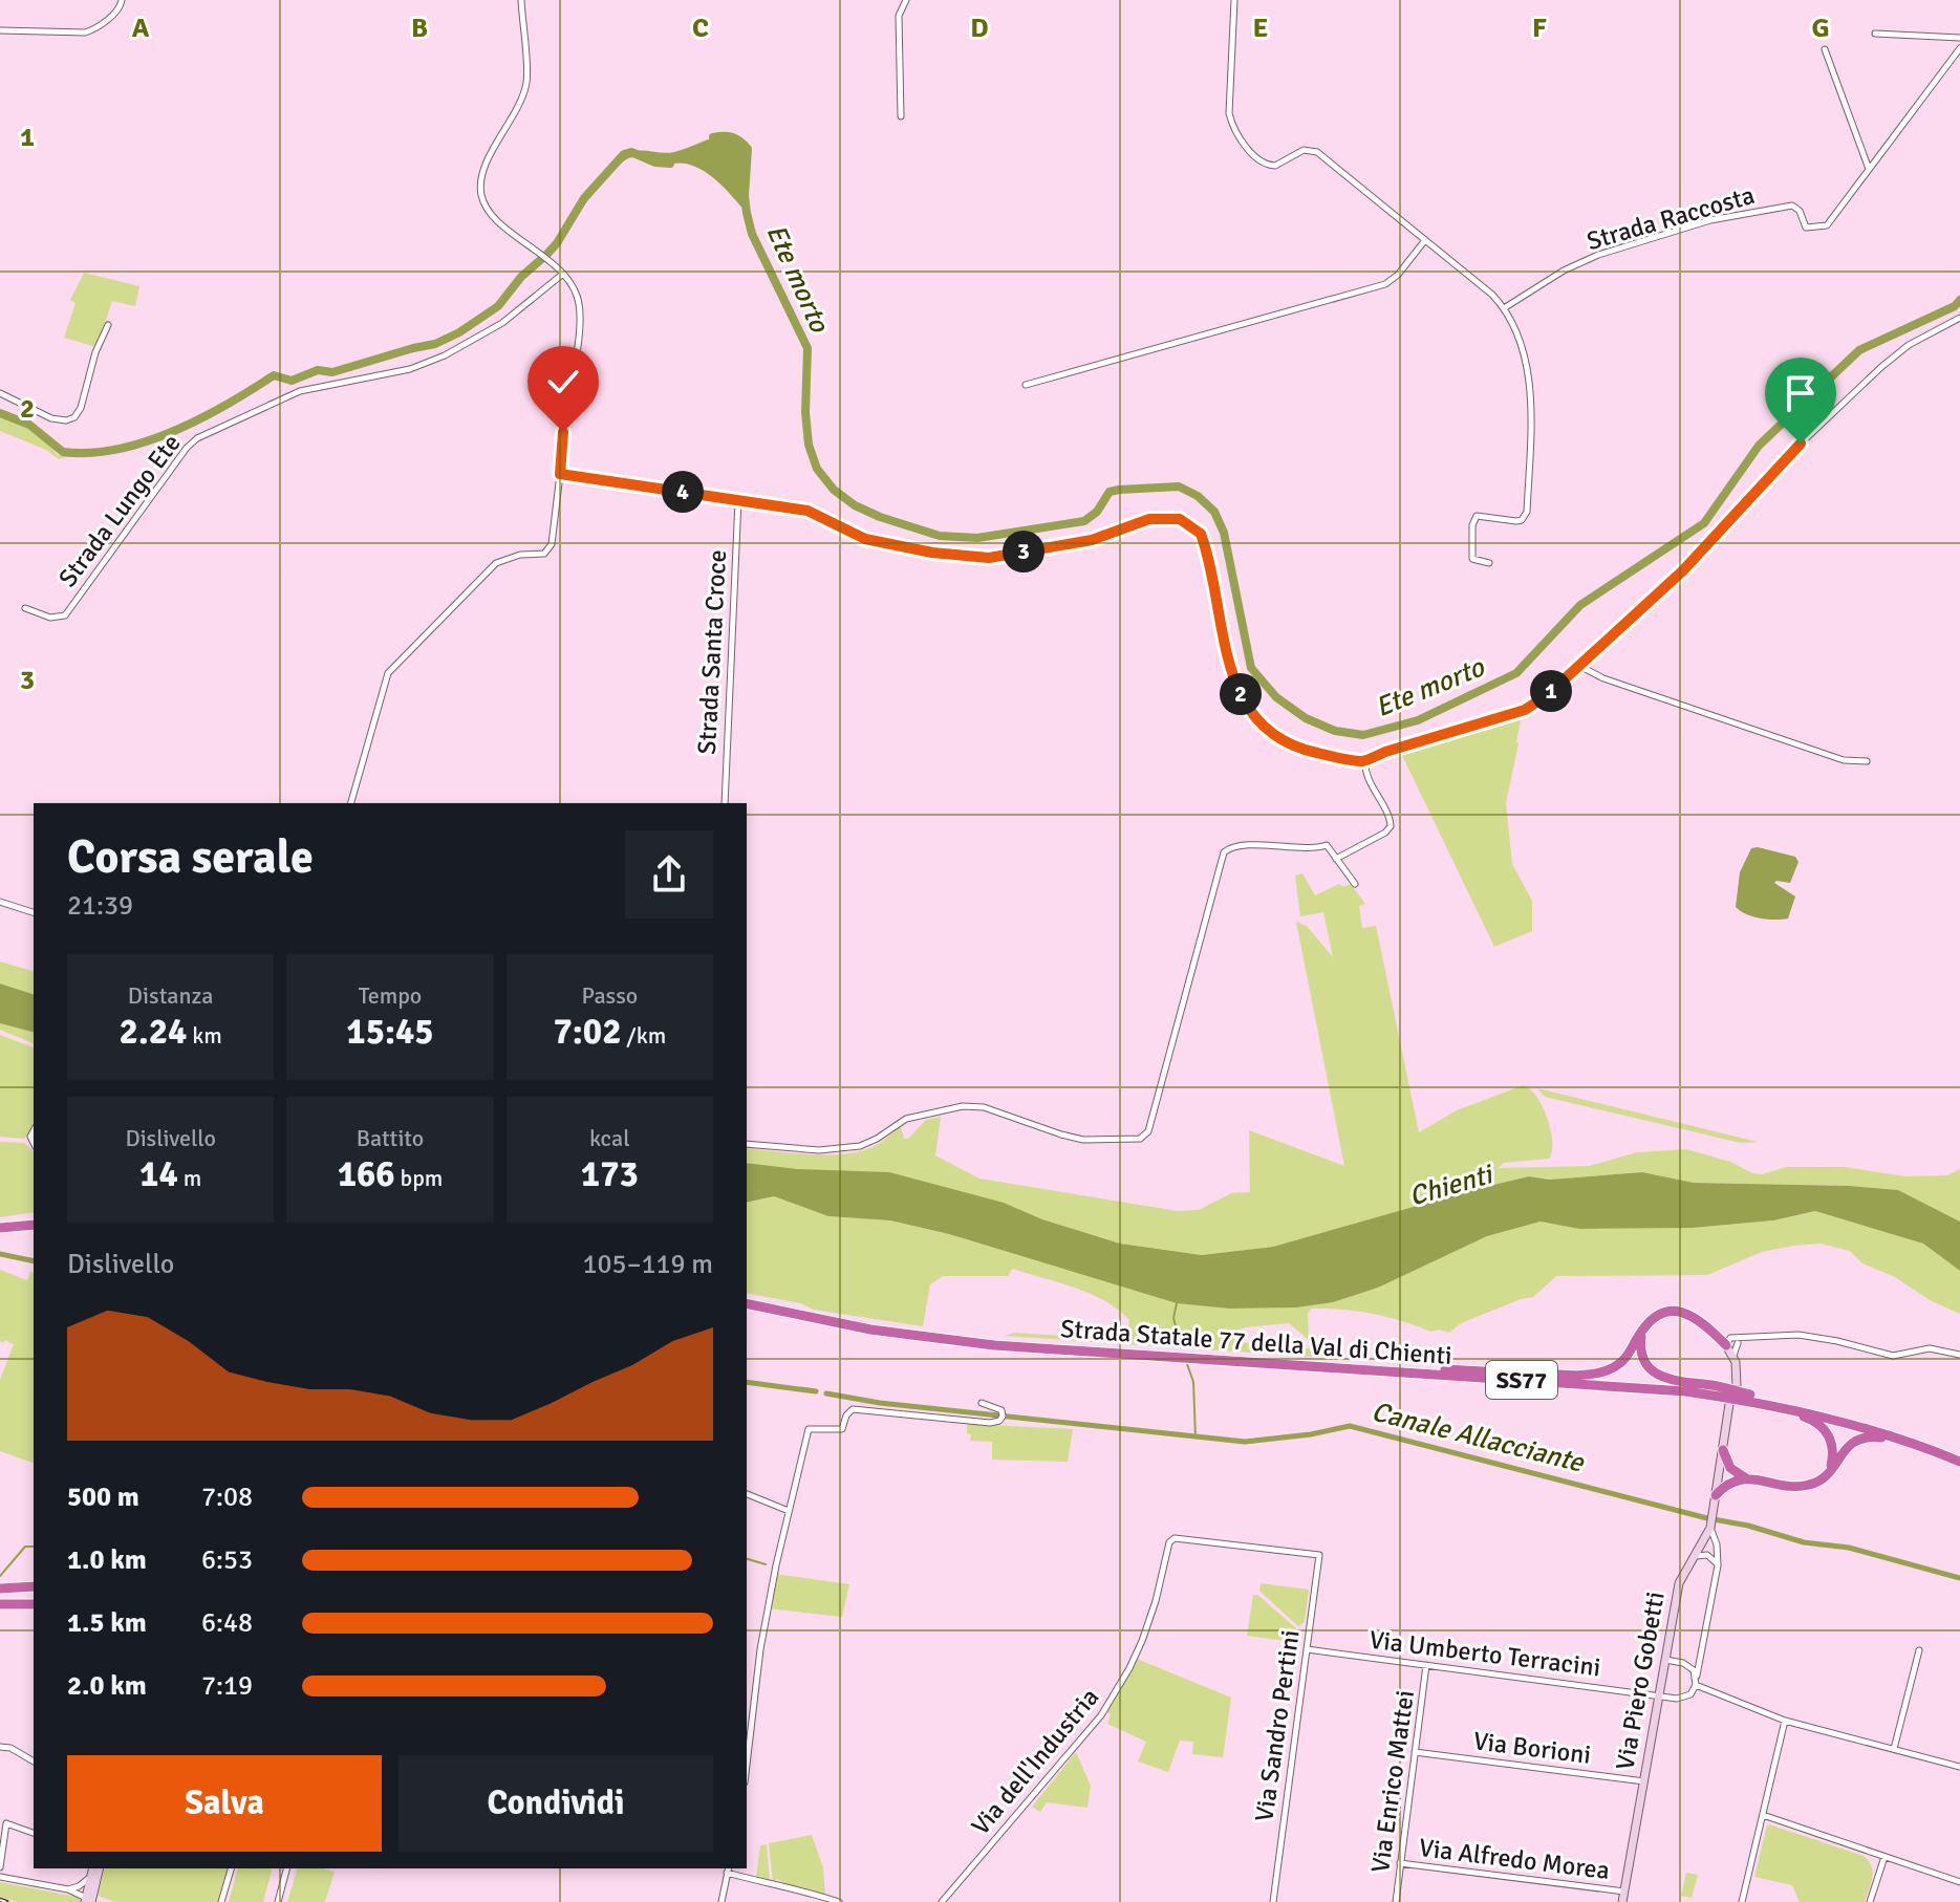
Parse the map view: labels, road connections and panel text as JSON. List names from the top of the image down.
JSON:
{
  "streets": {
    "highway": ["Strada Statale 77 della Val di Chienti", "SS77"],
    "street": [
      "Strada Raccosta",
      "Strada Lungo Ete",
      "Strada Santa Croce",
      "Via Umberto Terracini",
      "Via Piero Gobetti",
      "Via Sandro Pertini",
      "Via Borioni",
      "Via dell'Industria",
      "Via Enrico Mattei",
      "Via Alfredo Morea"
    ]
  },
  "crossings": [
    ["Via Umberto Terracini", "Via Piero Gobetti"],
    ["Via Umberto Terracini", "Via Sandro Pertini"],
    ["Via Umberto Terracini", "Via Enrico Mattei"],
    ["Via Piero Gobetti", "Via Borioni"],
    ["Via Piero Gobetti", "Via Alfredo Morea"],
    ["Via Sandro Pertini", "Via dell'Industria"],
    ["Via Borioni", "Via Enrico Mattei"],
    ["Via Enrico Mattei", "Via Alfredo Morea"]
  ],
  "water": ["Ete morto", "Chienti", "Canale Allacciante"],
  "page": {
    "pins": [
      "4",
      "3",
      "1",
      "2"
    ],
    "heading": ["Corsa serale", "21:39"],
    "stats": [
      ["Distanza", "2.24 km"],
      ["Tempo", "15:45"],
      ["Passo", "7:02 /km"],
      ["Dislivello", "14 m"],
      ["Battito", "166 bpm"],
      ["kcal", "173"]
    ],
    "chart": ["Dislivello", "105–119 m"],
    "list": [
      {
        "name": "500 m",
        "note": "7:08"
      },
      {
        "name": "1.0 km",
        "note": "6:53"
      },
      {
        "name": "1.5 km",
        "note": "6:48"
      },
      {
        "name": "2.0 km",
        "note": "7:19"
      }
    ],
    "buttons": ["Salva", "Condividi"]
  },
  "grid": {
    "columns": [
      "A",
      "B",
      "C",
      "D",
      "E",
      "F",
      "G"
    ],
    "rows": ["1", "2", "3"]
  }
}
